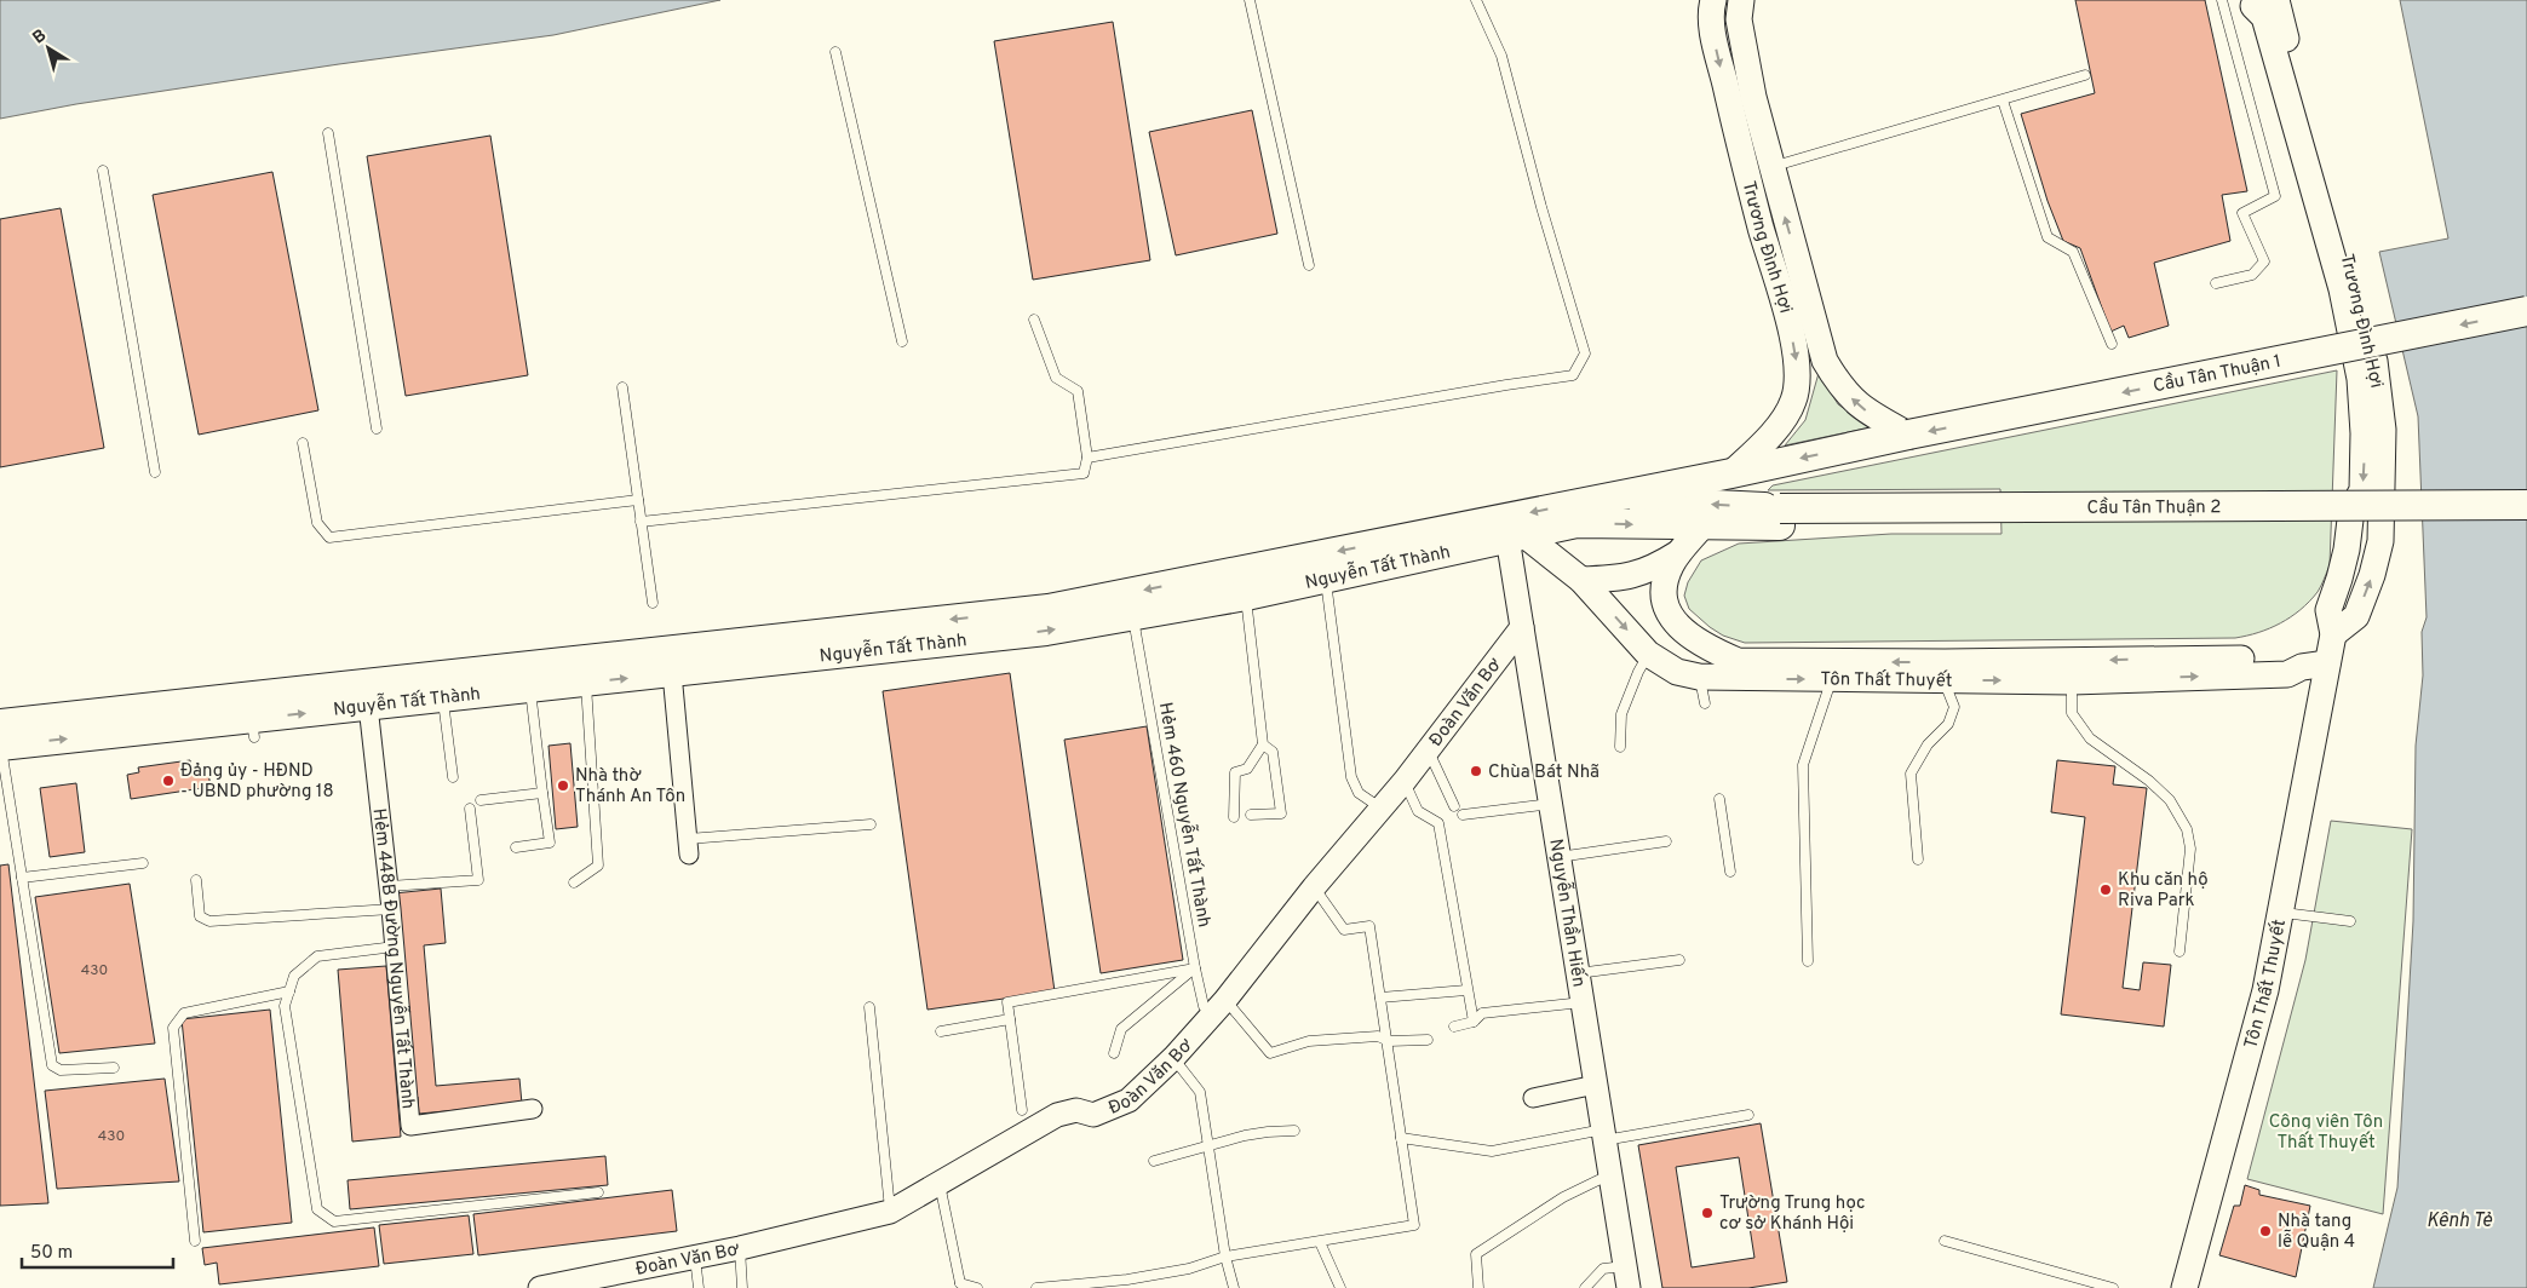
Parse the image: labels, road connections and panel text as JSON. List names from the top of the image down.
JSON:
{
  "streets": {
    "main road": [
      "Trương Đình Hợi",
      "Cầu Tân Thuận 1",
      "Cầu Tân Thuận 2",
      "Nguyễn Tất Thành",
      "Tôn Thất Thuyết"
    ],
    "street": ["Đoàn Văn Bơ", "Nguyễn Thần Hiến", "Hẻm 448B Đường Nguyễn Tất Thành"],
    "lane": ["Hẻm 460 Nguyễn Tất Thành"]
  },
  "crossings": [
    ["Trương Đình Hợi", "Cầu Tân Thuận 1"],
    ["Trương Đình Hợi", "Nguyễn Tất Thành"],
    ["Trương Đình Hợi", "Tôn Thất Thuyết"],
    ["Cầu Tân Thuận 1", "Nguyễn Tất Thành"],
    ["Cầu Tân Thuận 2", "Nguyễn Tất Thành"],
    ["Nguyễn Tất Thành", "Tôn Thất Thuyết"],
    ["Nguyễn Tất Thành", "Hẻm 460 Nguyễn Tất Thành"],
    ["Nguyễn Tất Thành", "Nguyễn Thần Hiến"],
    ["Nguyễn Tất Thành", "Hẻm 448B Đường Nguyễn Tất Thành"],
    ["Tôn Thất Thuyết", "Nguyễn Thần Hiến"],
    ["Đoàn Văn Bơ", "Hẻm 460 Nguyễn Tất Thành"],
    ["Đoàn Văn Bơ", "Nguyễn Thần Hiến"]
  ],
  "one_way": ["Cầu Tân Thuận 1"],
  "water": ["Kênh Tẻ"],
  "parks": ["Công viên Tôn Thất Thuyết"],
  "places": [
    "Chùa Bát Nhã",
    "Đảng ủy - HĐND - UBND phường 18",
    "Nhà thờ Thánh An Tôn",
    "Khu căn hộ Riva Park",
    "Trường Trung học cơ sở Khánh Hội",
    "Nhà tang lễ Quận 4"
  ],
  "house_numbers": ["430", "430"],
  "scale_bar": "50 m",
  "north": "top left"
}
